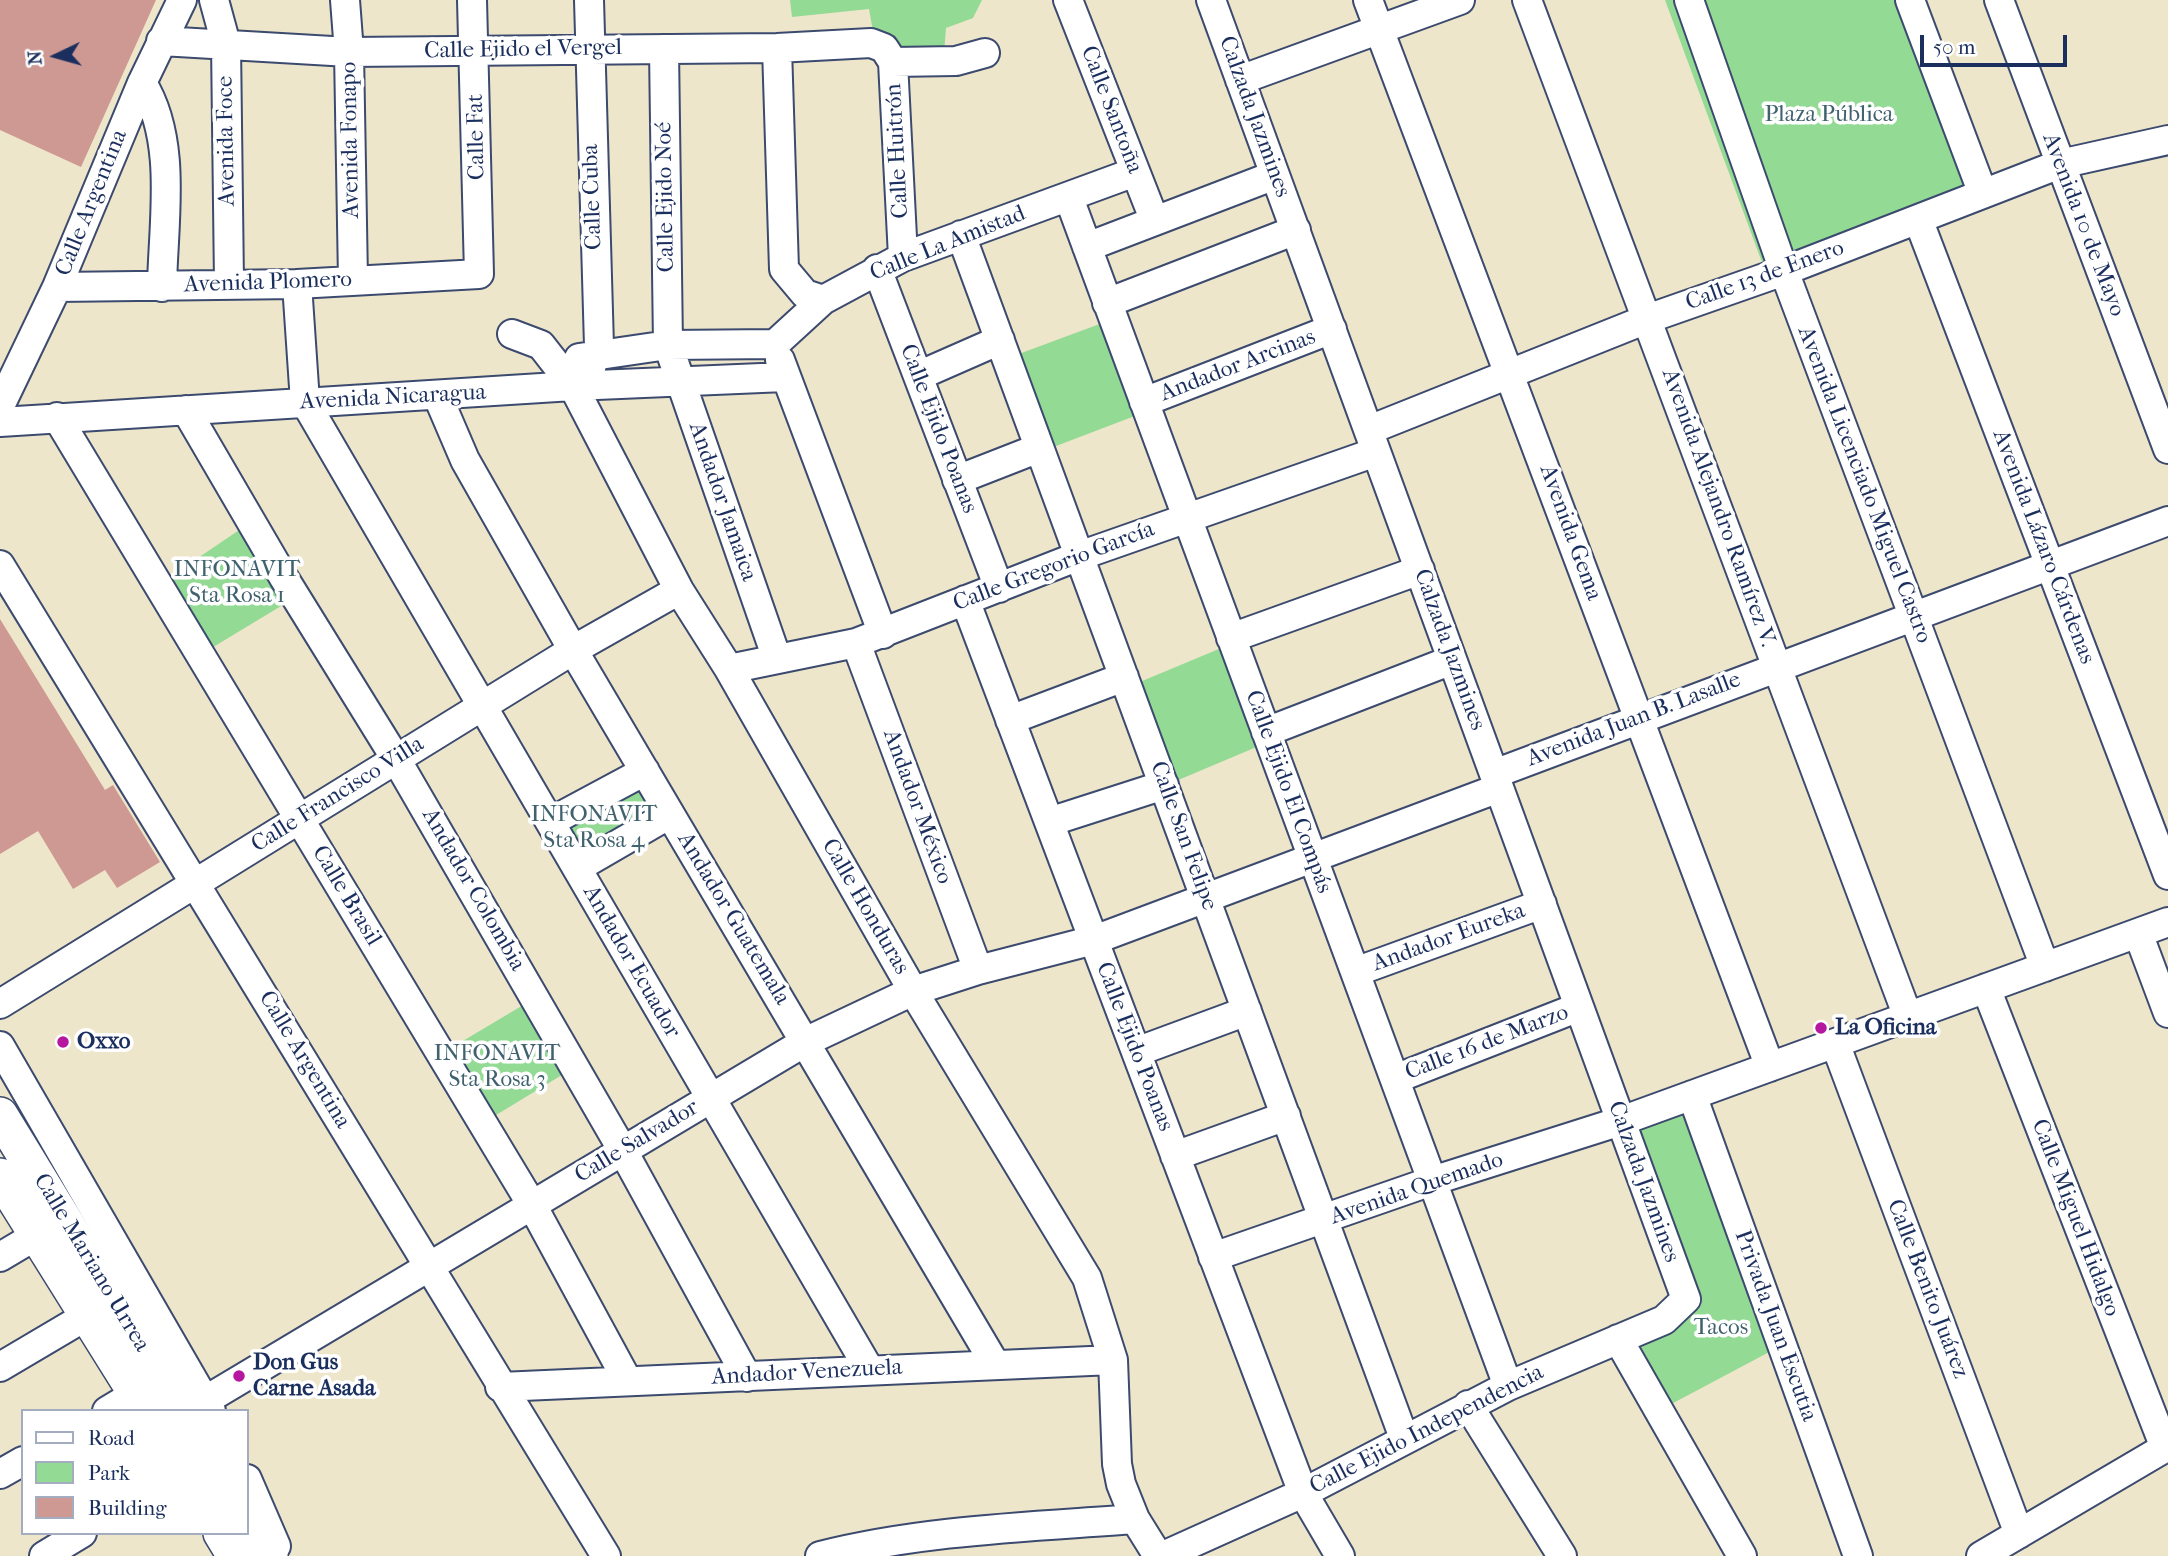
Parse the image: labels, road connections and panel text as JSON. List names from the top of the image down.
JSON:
{
  "streets": {
    "main road": ["Calle Mariano Urrea"],
    "street": [
      "Calle Ejido el Vergel",
      "Calle Santoña",
      "Calzada Jazmines",
      "Calle Fat",
      "Avenida Fonapo",
      "Avenida Foce",
      "Calle Huitrón",
      "Calle Cuba",
      "Calle Ejido Noé",
      "Calle Argentina",
      "Avenida 10 de Mayo",
      "Calle La Amistad",
      "Calle 13 de Enero",
      "Avenida Plomero",
      "Andador Arcinas",
      "Avenida Nicaragua",
      "Calle Ejido Poanas",
      "Avenida Licenciado Miguel Castro",
      "Andador Jamaica",
      "Avenida Alejandro Ramírez V.",
      "Avenida Gema",
      "Avenida Lázaro Cárdenas",
      "Calle Gregorio García",
      "Avenida Juan B. Lasalle",
      "Calle Ejido El Compás",
      "Calle Francisco Villa",
      "Andador México",
      "Calle San Felipe",
      "Andador Colombia",
      "Calle Brasil",
      "Calle Honduras",
      "Andador Guatemala",
      "Andador Eureka",
      "Andador Ecuador",
      "Calle 16 de Marzo",
      "Calle Salvador",
      "Avenida Quemado",
      "Calle Miguel Hidalgo",
      "Calle Benito Juárez",
      "Privada Juan Escutia",
      "Andador Venezuela",
      "Calle Ejido Independencia"
    ]
  },
  "crossings": [
    ["Calle Ejido el Vergel", "Calle Fat"],
    ["Calle Ejido el Vergel", "Avenida Fonapo"],
    ["Calle Ejido el Vergel", "Avenida Foce"],
    ["Calle Ejido el Vergel", "Calle Huitrón"],
    ["Calle Ejido el Vergel", "Calle Cuba"],
    ["Calle Ejido el Vergel", "Calle Ejido Noé"],
    ["Calle Ejido el Vergel", "Calle Argentina"],
    ["Calle Santoña", "Calle La Amistad"],
    ["Calzada Jazmines", "Calle 13 de Enero"],
    ["Calzada Jazmines", "Andador Arcinas"],
    ["Calzada Jazmines", "Calle Gregorio García"],
    ["Calzada Jazmines", "Avenida Juan B. Lasalle"],
    ["Calzada Jazmines", "Andador Eureka"],
    ["Calzada Jazmines", "Calle 16 de Marzo"],
    ["Calzada Jazmines", "Avenida Quemado"],
    ["Calzada Jazmines", "Calle Ejido Independencia"],
    ["Calle Fat", "Avenida Plomero"],
    ["Avenida Fonapo", "Avenida Plomero"],
    ["Avenida Foce", "Avenida Plomero"],
    ["Calle Huitrón", "Calle La Amistad"],
    ["Calle Cuba", "Avenida Nicaragua"],
    ["Calle Cuba", "Calle Honduras"],
    ["Calle Ejido Noé", "Andador Jamaica"],
    ["Calle Argentina", "Avenida Plomero"],
    ["Calle Argentina", "Calle Francisco Villa"],
    ["Calle Argentina", "Calle Salvador"],
    ["Calle Argentina", "Andador Venezuela"],
    ["Avenida 10 de Mayo", "Calle 13 de Enero"],
    ["Calle La Amistad", "Calle Ejido Poanas"],
    ["Calle La Amistad", "Calle Ejido El Compás"],
    ["Calle La Amistad", "Calle San Felipe"],
    ["Calle 13 de Enero", "Avenida Licenciado Miguel Castro"],
    ["Calle 13 de Enero", "Avenida Alejandro Ramírez V."],
    ["Calle 13 de Enero", "Avenida Gema"],
    ["Calle 13 de Enero", "Avenida Lázaro Cárdenas"],
    ["Calle 13 de Enero", "Calle Gregorio García"],
    ["Avenida Plomero", "Andador Ecuador"],
    ["Andador Arcinas", "Calle Ejido El Compás"],
    ["Avenida Nicaragua", "Andador Jamaica"],
    ["Avenida Nicaragua", "Andador Colombia"],
    ["Avenida Nicaragua", "Calle Brasil"],
    ["Avenida Nicaragua", "Calle Honduras"],
    ["Avenida Nicaragua", "Andador Guatemala"],
    ["Avenida Nicaragua", "Andador Ecuador"],
    ["Calle Ejido Poanas", "Calle Gregorio García"],
    ["Calle Ejido Poanas", "Calle Salvador"],
    ["Calle Ejido Poanas", "Avenida Quemado"],
    ["Calle Ejido Poanas", "Calle Ejido Independencia"],
    ["Avenida Licenciado Miguel Castro", "Avenida Juan B. Lasalle"],
    ["Avenida Licenciado Miguel Castro", "Avenida Quemado"],
    ["Andador Jamaica", "Calle Gregorio García"],
    ["Avenida Alejandro Ramírez V.", "Avenida Juan B. Lasalle"],
    ["Avenida Alejandro Ramírez V.", "Avenida Quemado"],
    ["Avenida Gema", "Avenida Juan B. Lasalle"],
    ["Avenida Gema", "Avenida Quemado"],
    ["Avenida Lázaro Cárdenas", "Avenida Juan B. Lasalle"],
    ["Calle Gregorio García", "Calle Ejido El Compás"],
    ["Calle Gregorio García", "Andador México"],
    ["Calle Gregorio García", "Calle San Felipe"],
    ["Calle Gregorio García", "Calle Honduras"],
    ["Avenida Juan B. Lasalle", "Calle Ejido El Compás"],
    ["Avenida Juan B. Lasalle", "Calle Salvador"],
    ["Calle Ejido El Compás", "Andador Eureka"],
    ["Calle Ejido El Compás", "Calle 16 de Marzo"],
    ["Calle Ejido El Compás", "Calle Salvador"],
    ["Calle Ejido El Compás", "Avenida Quemado"],
    ["Calle Ejido El Compás", "Calle Ejido Independencia"],
    ["Calle Francisco Villa", "Andador Colombia"],
    ["Calle Francisco Villa", "Calle Brasil"],
    ["Calle Francisco Villa", "Calle Honduras"],
    ["Calle Francisco Villa", "Andador Guatemala"],
    ["Calle Francisco Villa", "Andador Ecuador"],
    ["Andador México", "Calle Salvador"],
    ["Calle San Felipe", "Calle Salvador"],
    ["Calle San Felipe", "Avenida Quemado"],
    ["Calle San Felipe", "Calle Ejido Independencia"],
    ["Andador Colombia", "Calle Salvador"],
    ["Andador Colombia", "Andador Venezuela"],
    ["Calle Brasil", "Calle Salvador"],
    ["Calle Brasil", "Andador Venezuela"],
    ["Calle Honduras", "Calle Salvador"],
    ["Calle Honduras", "Andador Venezuela"],
    ["Calle Honduras", "Calle Ejido Independencia"],
    ["Andador Guatemala", "Calle Salvador"],
    ["Andador Guatemala", "Andador Venezuela"],
    ["Andador Ecuador", "Calle Salvador"],
    ["Andador Ecuador", "Andador Venezuela"],
    ["Calle Salvador", "Calle Mariano Urrea"],
    ["Avenida Quemado", "Calle Miguel Hidalgo"],
    ["Avenida Quemado", "Calle Benito Juárez"],
    ["Avenida Quemado", "Privada Juan Escutia"]
  ],
  "parks": [
    "Plaza Pública",
    "INFONAVIT Sta Rosa 1",
    "INFONAVIT Sta Rosa 4",
    "INFONAVIT Sta Rosa 3",
    "Tacos"
  ],
  "places": ["La Oficina", "Oxxo", "Don Gus Carne Asada"],
  "legend": ["Road", "Park", "Building"],
  "scale_bar": "50 m",
  "north": "left"
}
